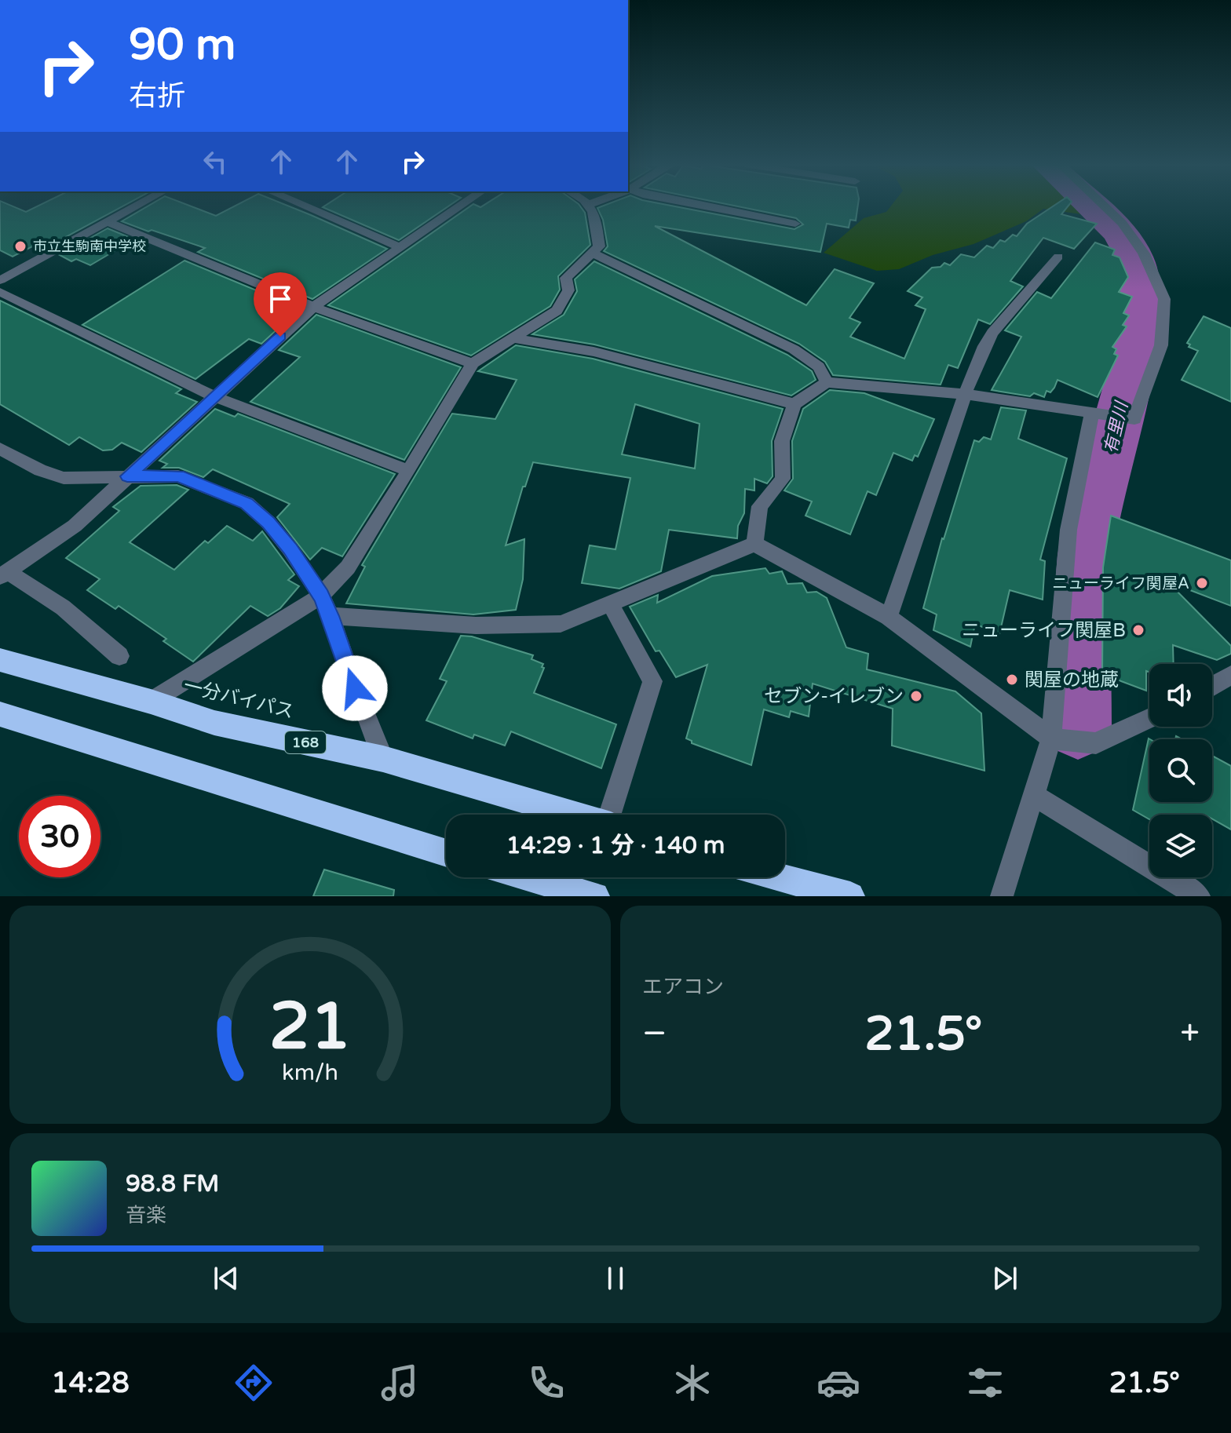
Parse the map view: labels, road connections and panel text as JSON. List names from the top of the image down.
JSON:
{
  "streets": {
    "highway": ["一分バイパス", "168"]
  },
  "water": ["有里川"],
  "places": [
    "市立生駒南中学校",
    "ニューライフ関屋A",
    "ニューライフ関屋B",
    "関屋の地蔵",
    "セブン-イレブン"
  ],
  "page": {
    "turn": ["90 m", "右折"],
    "limit": "30",
    "trip": "14:29 · 1 分 · 140 m",
    "tile": "エアコン",
    "heat": ["−", "21.5°", "+"],
    "song": ["98.8 FM", "音楽"],
    "tabs": ["14:28", "21.5°"],
    "gauge": ["21", "km/h"]
  }
}
